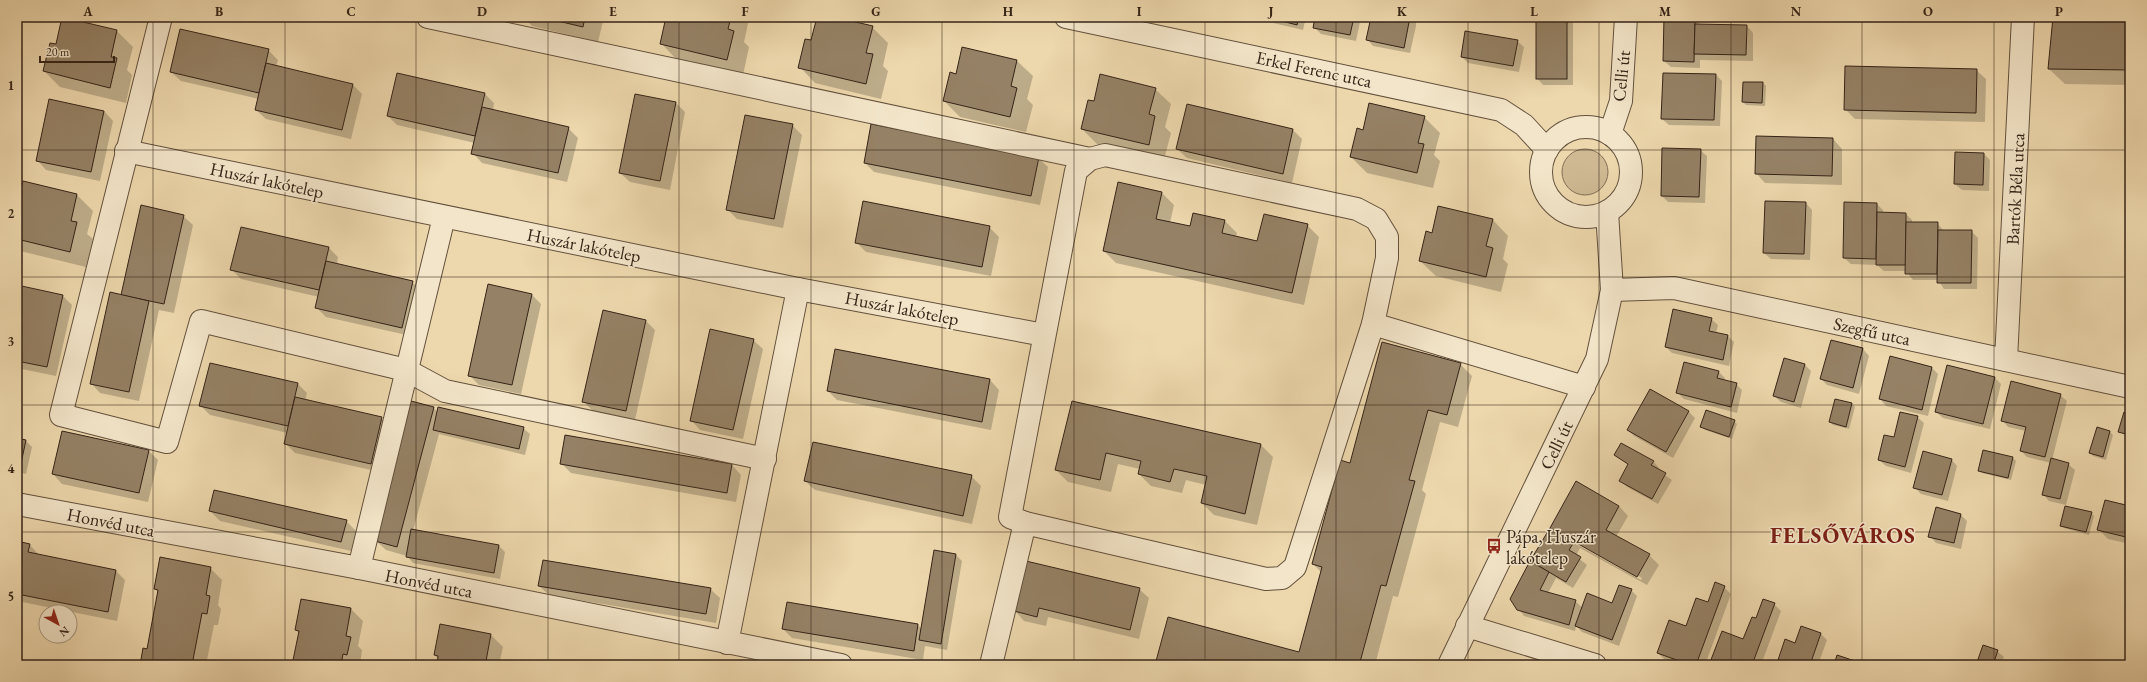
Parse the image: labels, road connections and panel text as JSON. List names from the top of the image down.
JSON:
{
  "streets": {
    "street": [
      "Erkel Ferenc utca",
      "Celli út",
      "Huszár lakótelep",
      "Bartók Béla utca",
      "Szegfű utca",
      "Honvéd utca"
    ]
  },
  "crossings": [
    ["Erkel Ferenc utca", "Celli út"],
    ["Celli út", "Szegfű utca"],
    ["Bartók Béla utca", "Szegfű utca"]
  ],
  "districts": ["FELSŐVÁROS"],
  "places": {
    "bus stop": ["Pápa, Huszár lakótelep"]
  },
  "scale_bar": "20 m",
  "north": "bottom right",
  "grid": {
    "columns": [
      "A",
      "B",
      "C",
      "D",
      "E",
      "F",
      "G",
      "H",
      "I",
      "J",
      "K",
      "L",
      "M",
      "N",
      "O",
      "P"
    ],
    "rows": [
      "1",
      "2",
      "3",
      "4",
      "5"
    ]
  }
}
